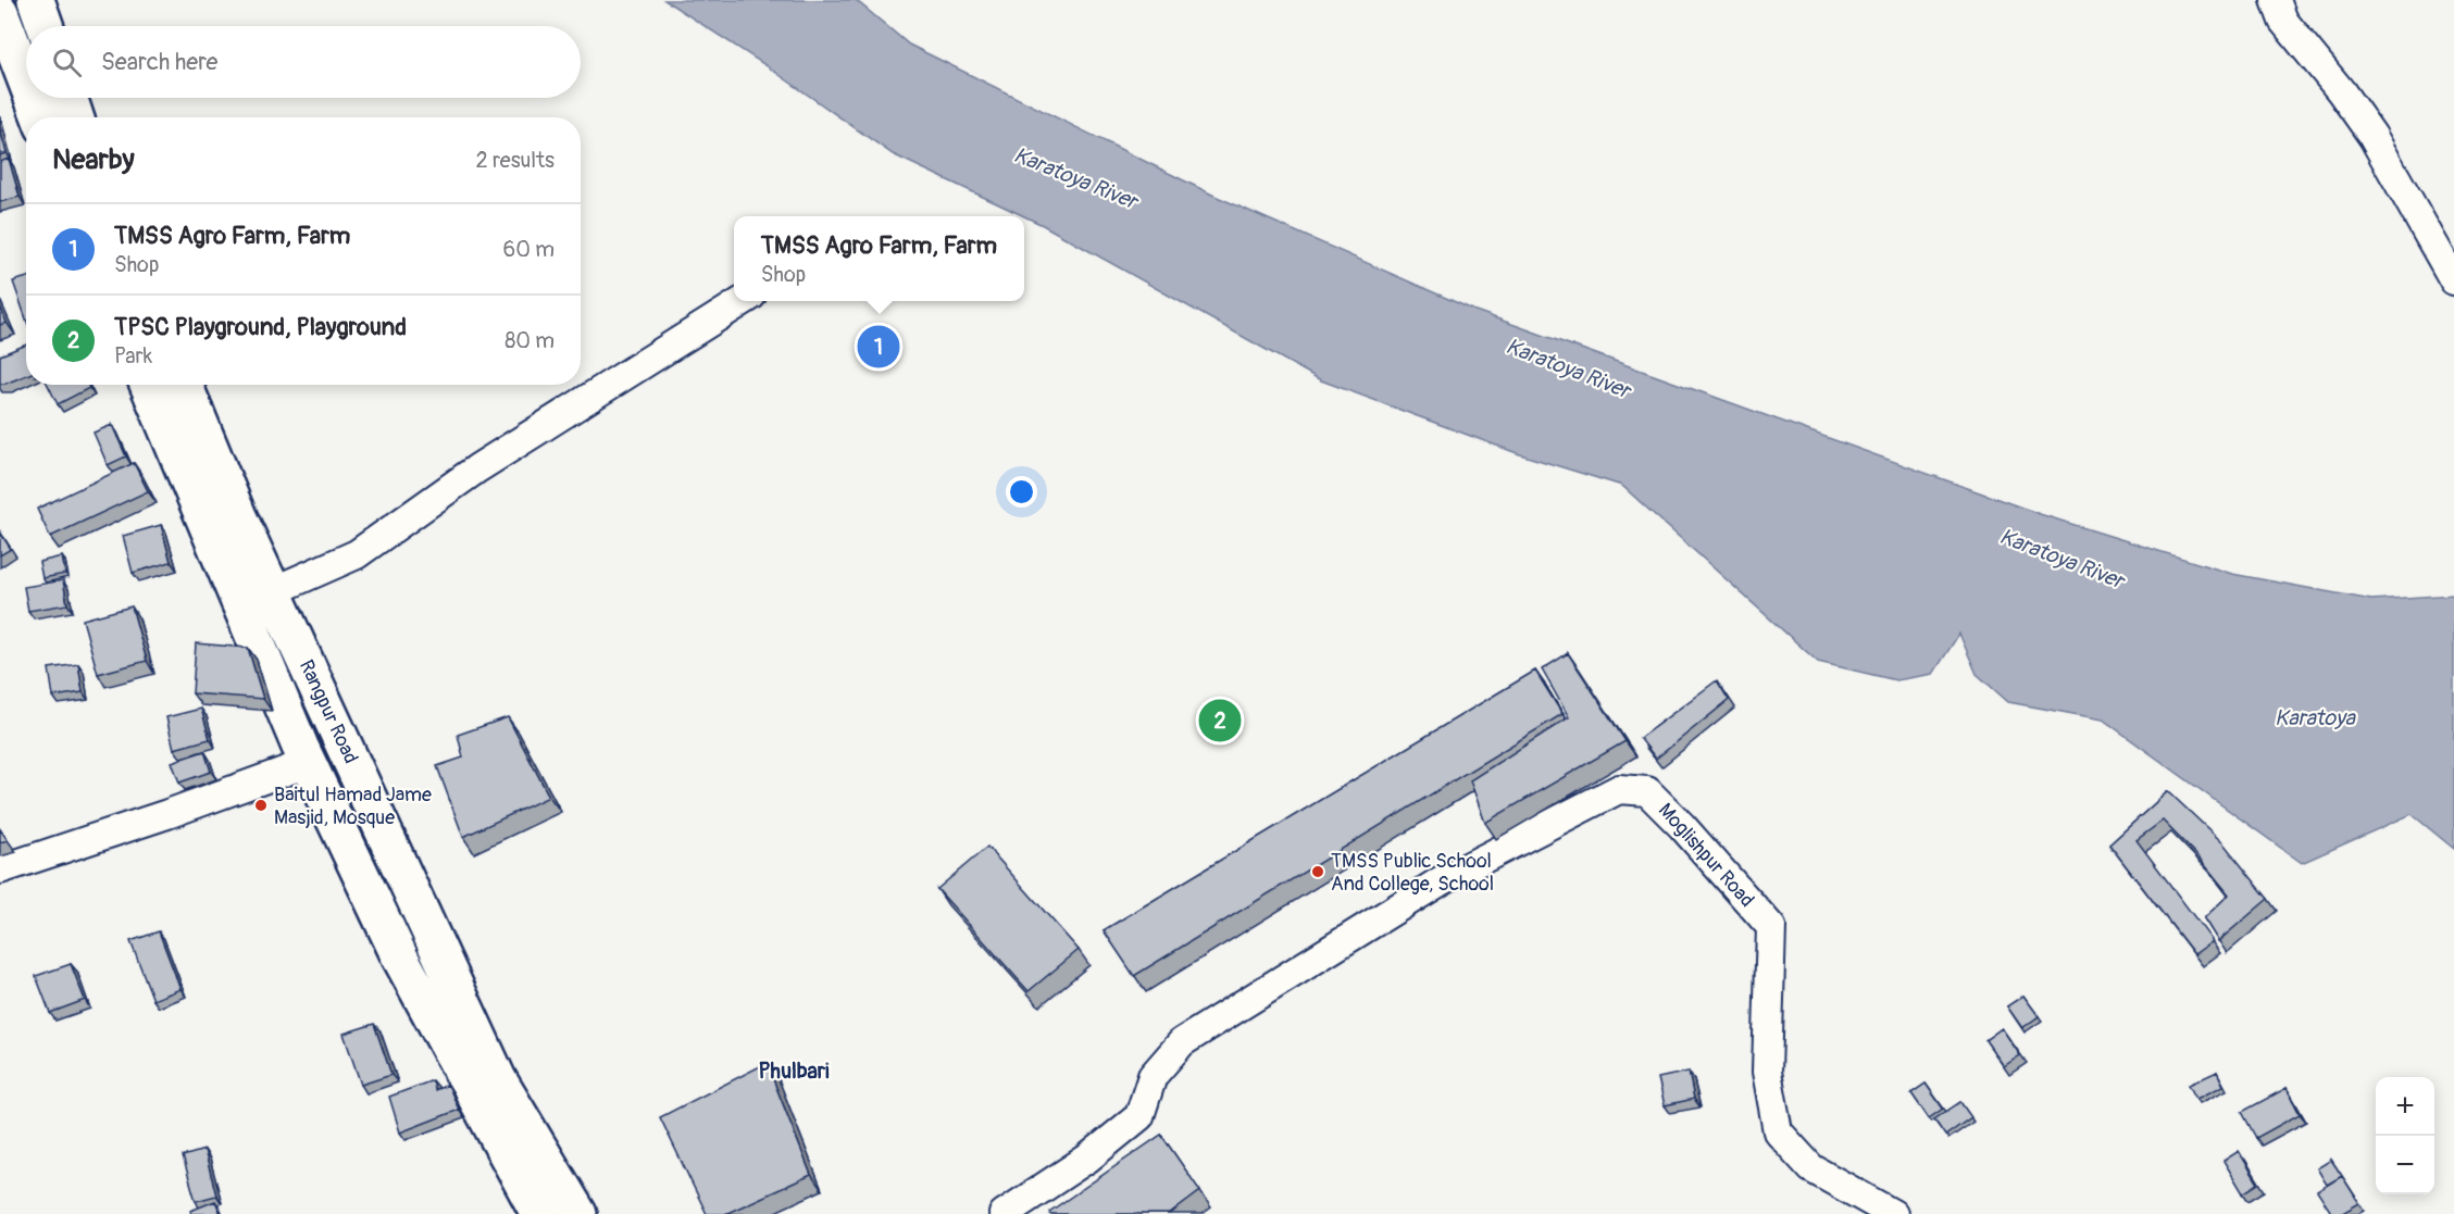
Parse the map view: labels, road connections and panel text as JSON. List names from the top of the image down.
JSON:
{
  "streets": {
    "highway": ["Rangpur Road"],
    "street": ["Moglishpur Road"]
  },
  "districts": ["Phulbari"],
  "water": ["Karatoya River", "Karatoya"],
  "places": ["Baitul Hamad Jame Masjid, Mosque", "TMSS Public School And College, School"],
  "page": {
    "search": "Search here",
    "heading": ["Nearby", "2 results"],
    "list": [
      {
        "mark": "1",
        "name": "TMSS Agro Farm, Farm",
        "note": "Shop",
        "value": "60 m"
      },
      {
        "mark": "2",
        "name": "TPSC Playground, Playground",
        "note": "Park",
        "value": "80 m"
      }
    ],
    "popup": ["TMSS Agro Farm, Farm", "Shop"],
    "pins": ["1", "2"],
    "map_buttons": ["+", "−"]
  }
}
